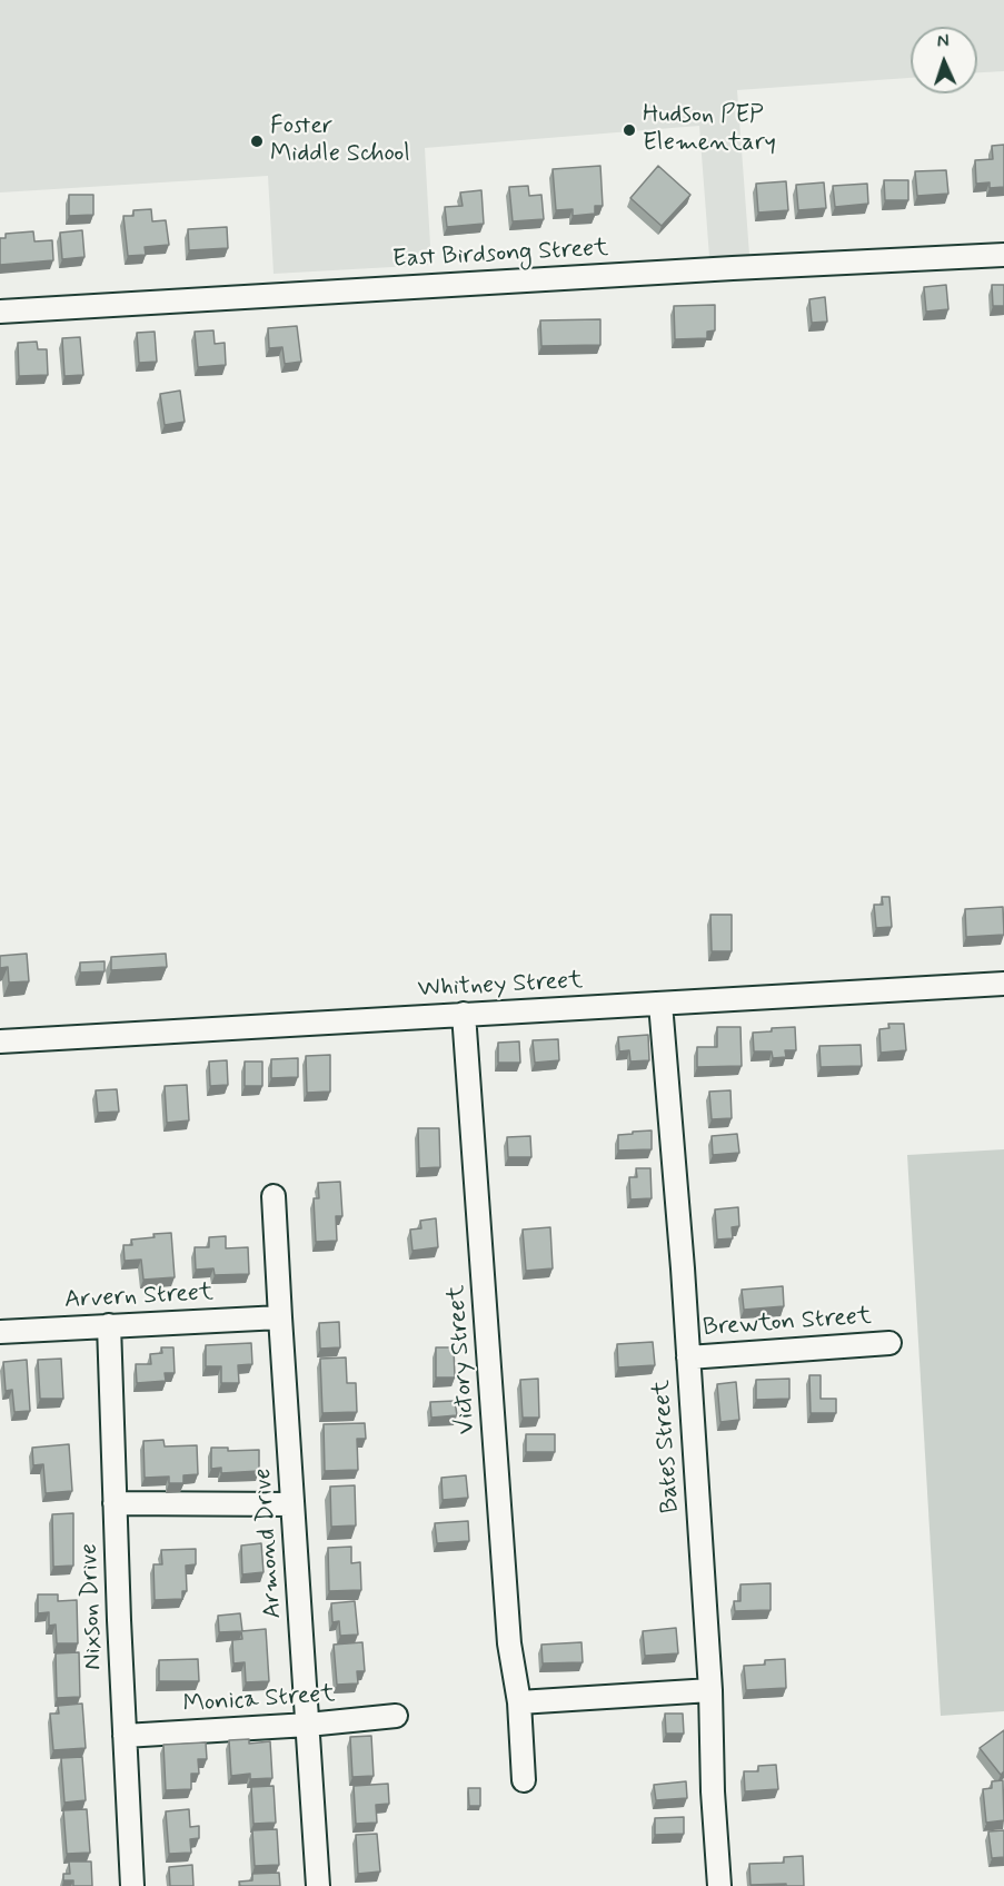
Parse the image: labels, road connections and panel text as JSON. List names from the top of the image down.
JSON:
{
  "streets": {
    "street": [
      "East Birdsong Street",
      "Whitney Street",
      "Arvern Street",
      "Brewton Street",
      "Victory Street",
      "Bates Street",
      "Armond Drive",
      "Nixson Drive",
      "Monica Street"
    ]
  },
  "crossings": [
    ["Whitney Street", "Victory Street"],
    ["Whitney Street", "Bates Street"],
    ["Arvern Street", "Armond Drive"],
    ["Arvern Street", "Nixson Drive"],
    ["Brewton Street", "Bates Street"],
    ["Armond Drive", "Monica Street"],
    ["Nixson Drive", "Monica Street"]
  ],
  "places": ["Hudson PEP Elementary", "Foster Middle School"],
  "north": "top"
}
